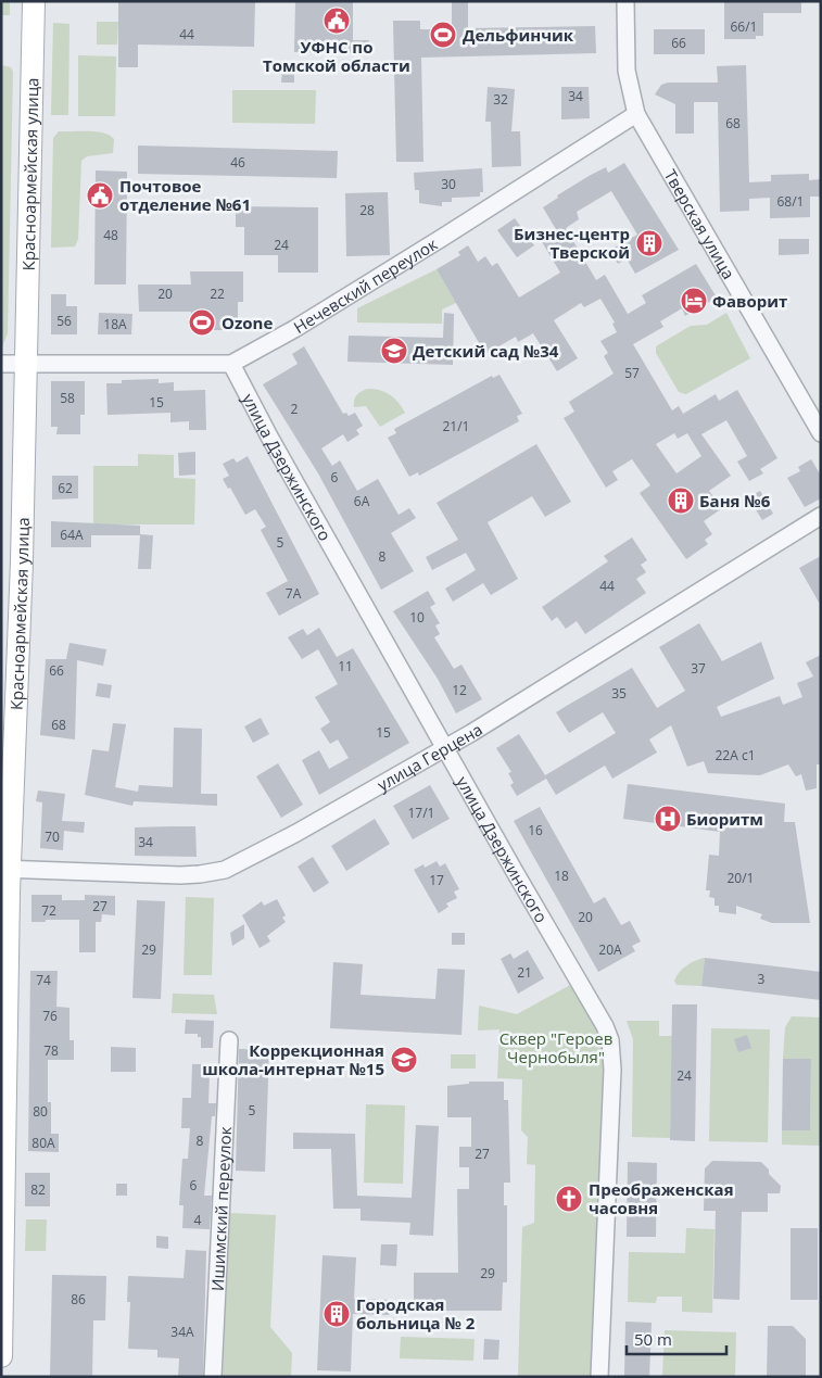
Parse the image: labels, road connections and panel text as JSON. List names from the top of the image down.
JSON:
{
  "streets": {
    "main road": ["Красноармейская улица"],
    "street": [
      "Тверская улица",
      "Нечевский переулок",
      "улица Дзержинского",
      "улица Герцена",
      "Ишимский переулок"
    ]
  },
  "crossings": [
    ["Красноармейская улица", "Нечевский переулок"],
    ["Красноармейская улица", "улица Герцена"],
    ["Тверская улица", "Нечевский переулок"],
    ["Нечевский переулок", "улица Дзержинского"],
    ["улица Дзержинского", "улица Герцена"]
  ],
  "parks": ["Сквер \"Героев Чернобыля\""],
  "places": {
    "public building": ["УФНС по Томской области", "Почтовое отделение №61"],
    "sports": ["Дельфинчик", "Ozone"],
    "building": ["Бизнес-центр Тверской", "Баня №6", "Городская больница № 2"],
    "hotel": ["Фаворит"],
    "school or university": ["Детский сад №34", "Коррекционная школа-интернат №15"],
    "hospital": ["Биоритм"],
    "church": ["Преображенская часовня"]
  },
  "house_numbers": [
    "66/1",
    "44",
    "66",
    "34",
    "32",
    "68",
    "46",
    "30",
    "68/1",
    "28",
    "48",
    "24",
    "20",
    "22",
    "56",
    "18А",
    "57",
    "58",
    "15",
    "2",
    "21/1",
    "6",
    "62",
    "6А",
    "64А",
    "5",
    "8",
    "44",
    "7А",
    "10",
    "11",
    "37",
    "66",
    "12",
    "35",
    "68",
    "15",
    "22А с1",
    "17/1",
    "16",
    "70",
    "34",
    "18",
    "20/1",
    "17",
    "27",
    "72",
    "20",
    "29",
    "20А",
    "21",
    "3",
    "74",
    "76",
    "78",
    "24",
    "5",
    "80",
    "8",
    "80А",
    "27",
    "6",
    "82",
    "4",
    "29",
    "86",
    "34А"
  ],
  "scale_bar": "50 m"
}
